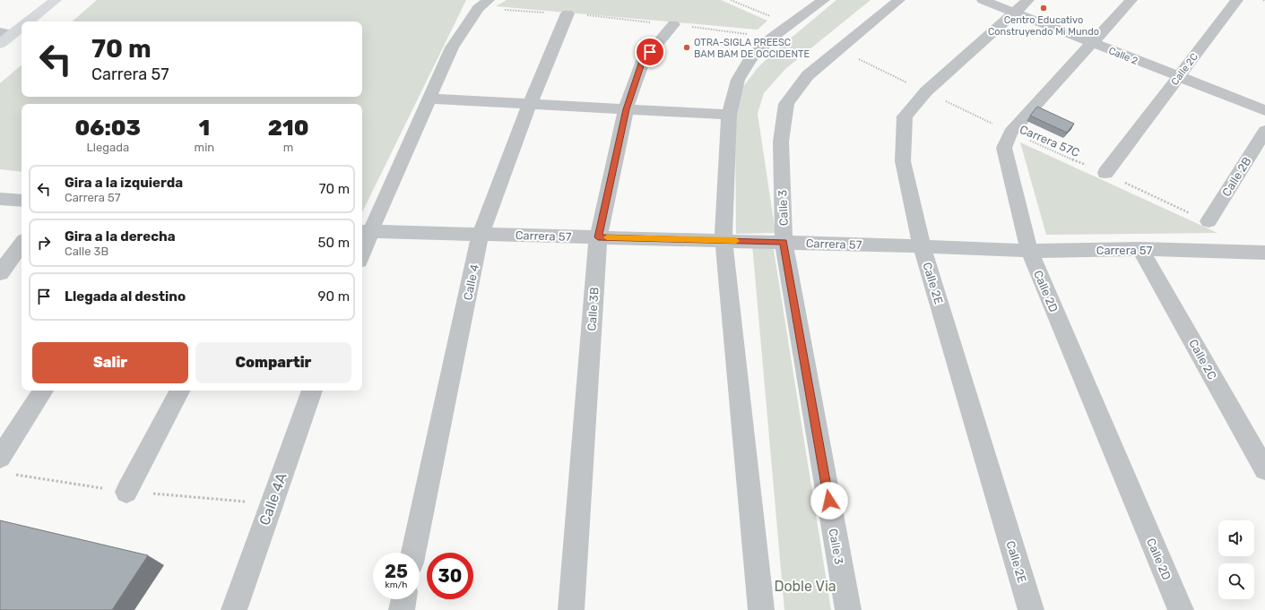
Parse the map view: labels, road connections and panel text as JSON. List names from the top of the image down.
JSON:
{
  "streets": {
    "street": [
      "Calle 2",
      "Calle 2C",
      "Calle 2B",
      "Calle 3",
      "Carrera 57",
      "Calle 4",
      "Calle 2E",
      "Calle 2D",
      "Calle 3B",
      "Calle 4A"
    ],
    "path": ["Carrera 57C"]
  },
  "crossings": [
    ["Calle 2", "Calle 2C"],
    ["Calle 2", "Calle 2E"],
    ["Calle 2", "Calle 2D"],
    ["Calle 2C", "Carrera 57C"],
    ["Calle 2C", "Carrera 57"],
    ["Carrera 57C", "Calle 2B"],
    ["Carrera 57C", "Calle 3"],
    ["Carrera 57C", "Calle 2E"],
    ["Carrera 57C", "Calle 2D"],
    ["Calle 3", "Carrera 57"],
    ["Carrera 57", "Calle 4"],
    ["Carrera 57", "Calle 2E"],
    ["Carrera 57", "Calle 2D"],
    ["Carrera 57", "Calle 3B"]
  ],
  "parks": ["Doble Via"],
  "places": ["Centro Educativo Construyendo Mi Mundo", "OTRA-SIGLA PREESC BAM BAM DE OCCIDENTE"],
  "page": {
    "turn": ["70 m", "Carrera 57"],
    "eta": [
      "06:03",
      "Llegada",
      "1",
      "min",
      "210",
      "m"
    ],
    "list": [
      {
        "name": "Gira a la izquierda",
        "note": "Carrera 57",
        "value": "70 m"
      },
      {
        "name": "Gira a la derecha",
        "note": "Calle 3B",
        "value": "50 m"
      },
      {
        "name": "Llegada al destino",
        "value": "90 m"
      }
    ],
    "buttons": ["Salir", "Compartir"],
    "speed": "25 km/h",
    "limit": "30"
  }
}
